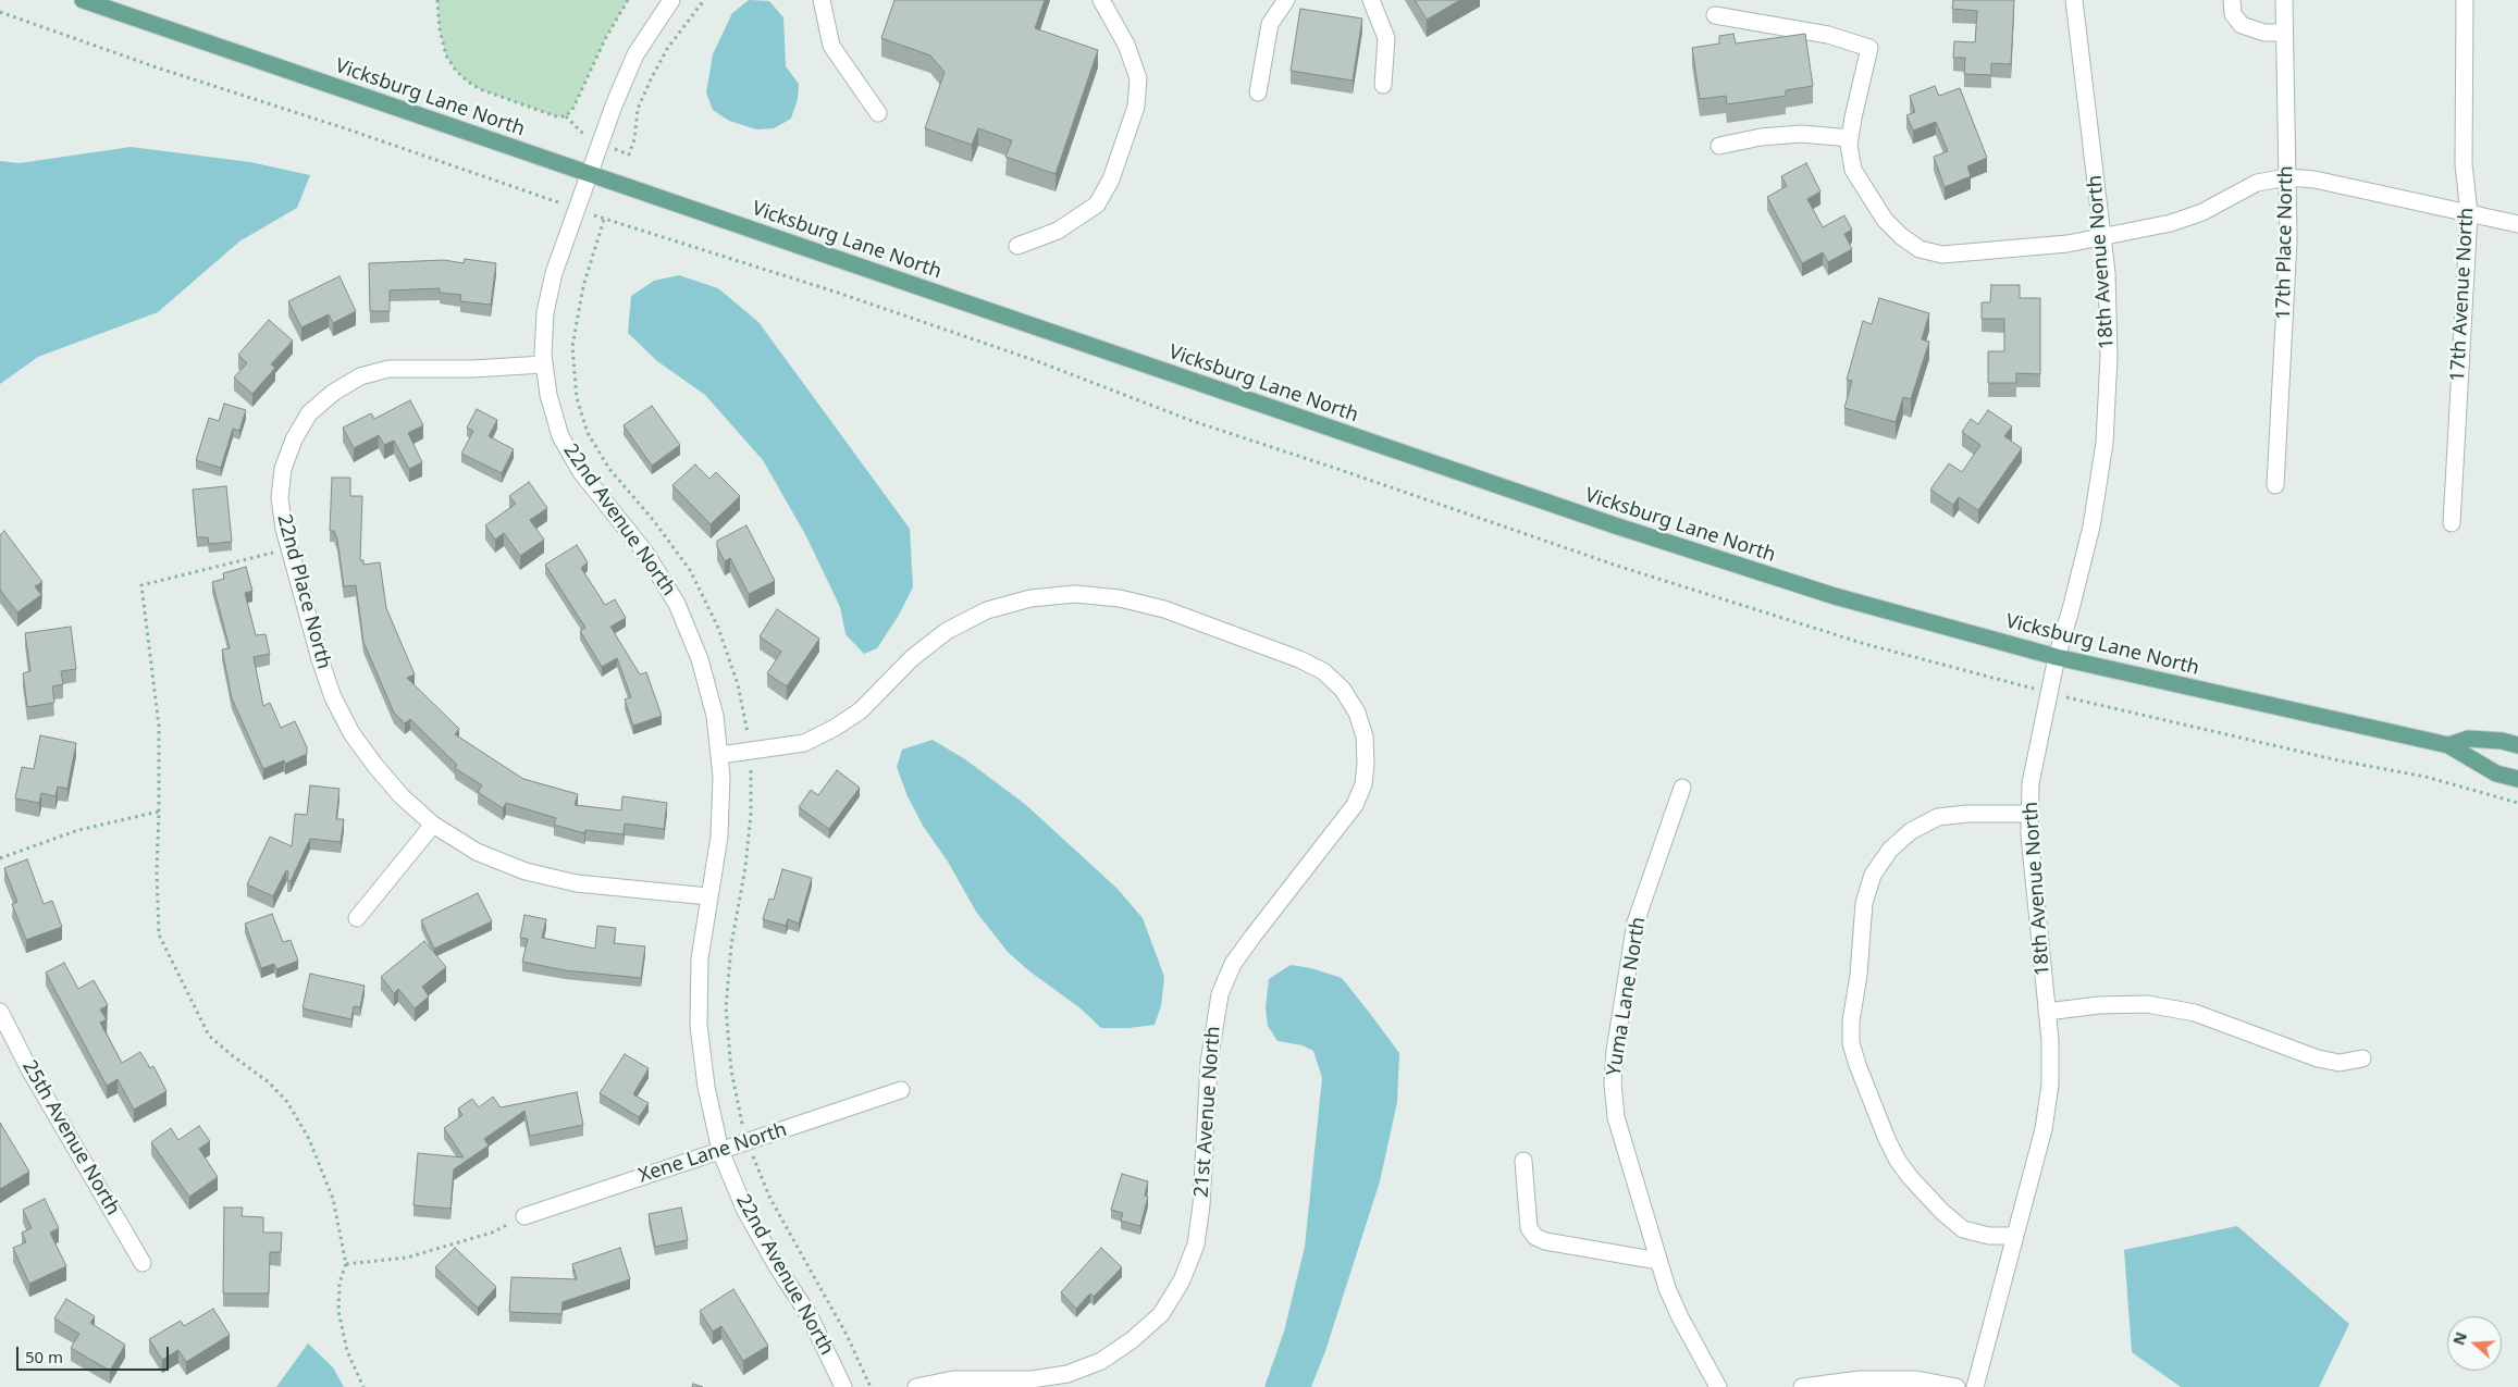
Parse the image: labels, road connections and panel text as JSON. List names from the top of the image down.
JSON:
{
  "streets": {
    "main road": ["Vicksburg Lane North"],
    "street": [
      "17th Place North",
      "18th Avenue North",
      "17th Avenue North",
      "22nd Avenue North",
      "22nd Place North",
      "Yuma Lane North",
      "21st Avenue North",
      "25th Avenue North",
      "Xene Lane North"
    ]
  },
  "crossings": [
    ["Vicksburg Lane North", "18th Avenue North"],
    ["Vicksburg Lane North", "22nd Avenue North"],
    ["22nd Avenue North", "22nd Place North"],
    ["22nd Avenue North", "21st Avenue North"],
    ["22nd Avenue North", "Xene Lane North"]
  ],
  "scale_bar": "50 m",
  "north": "left"
}
